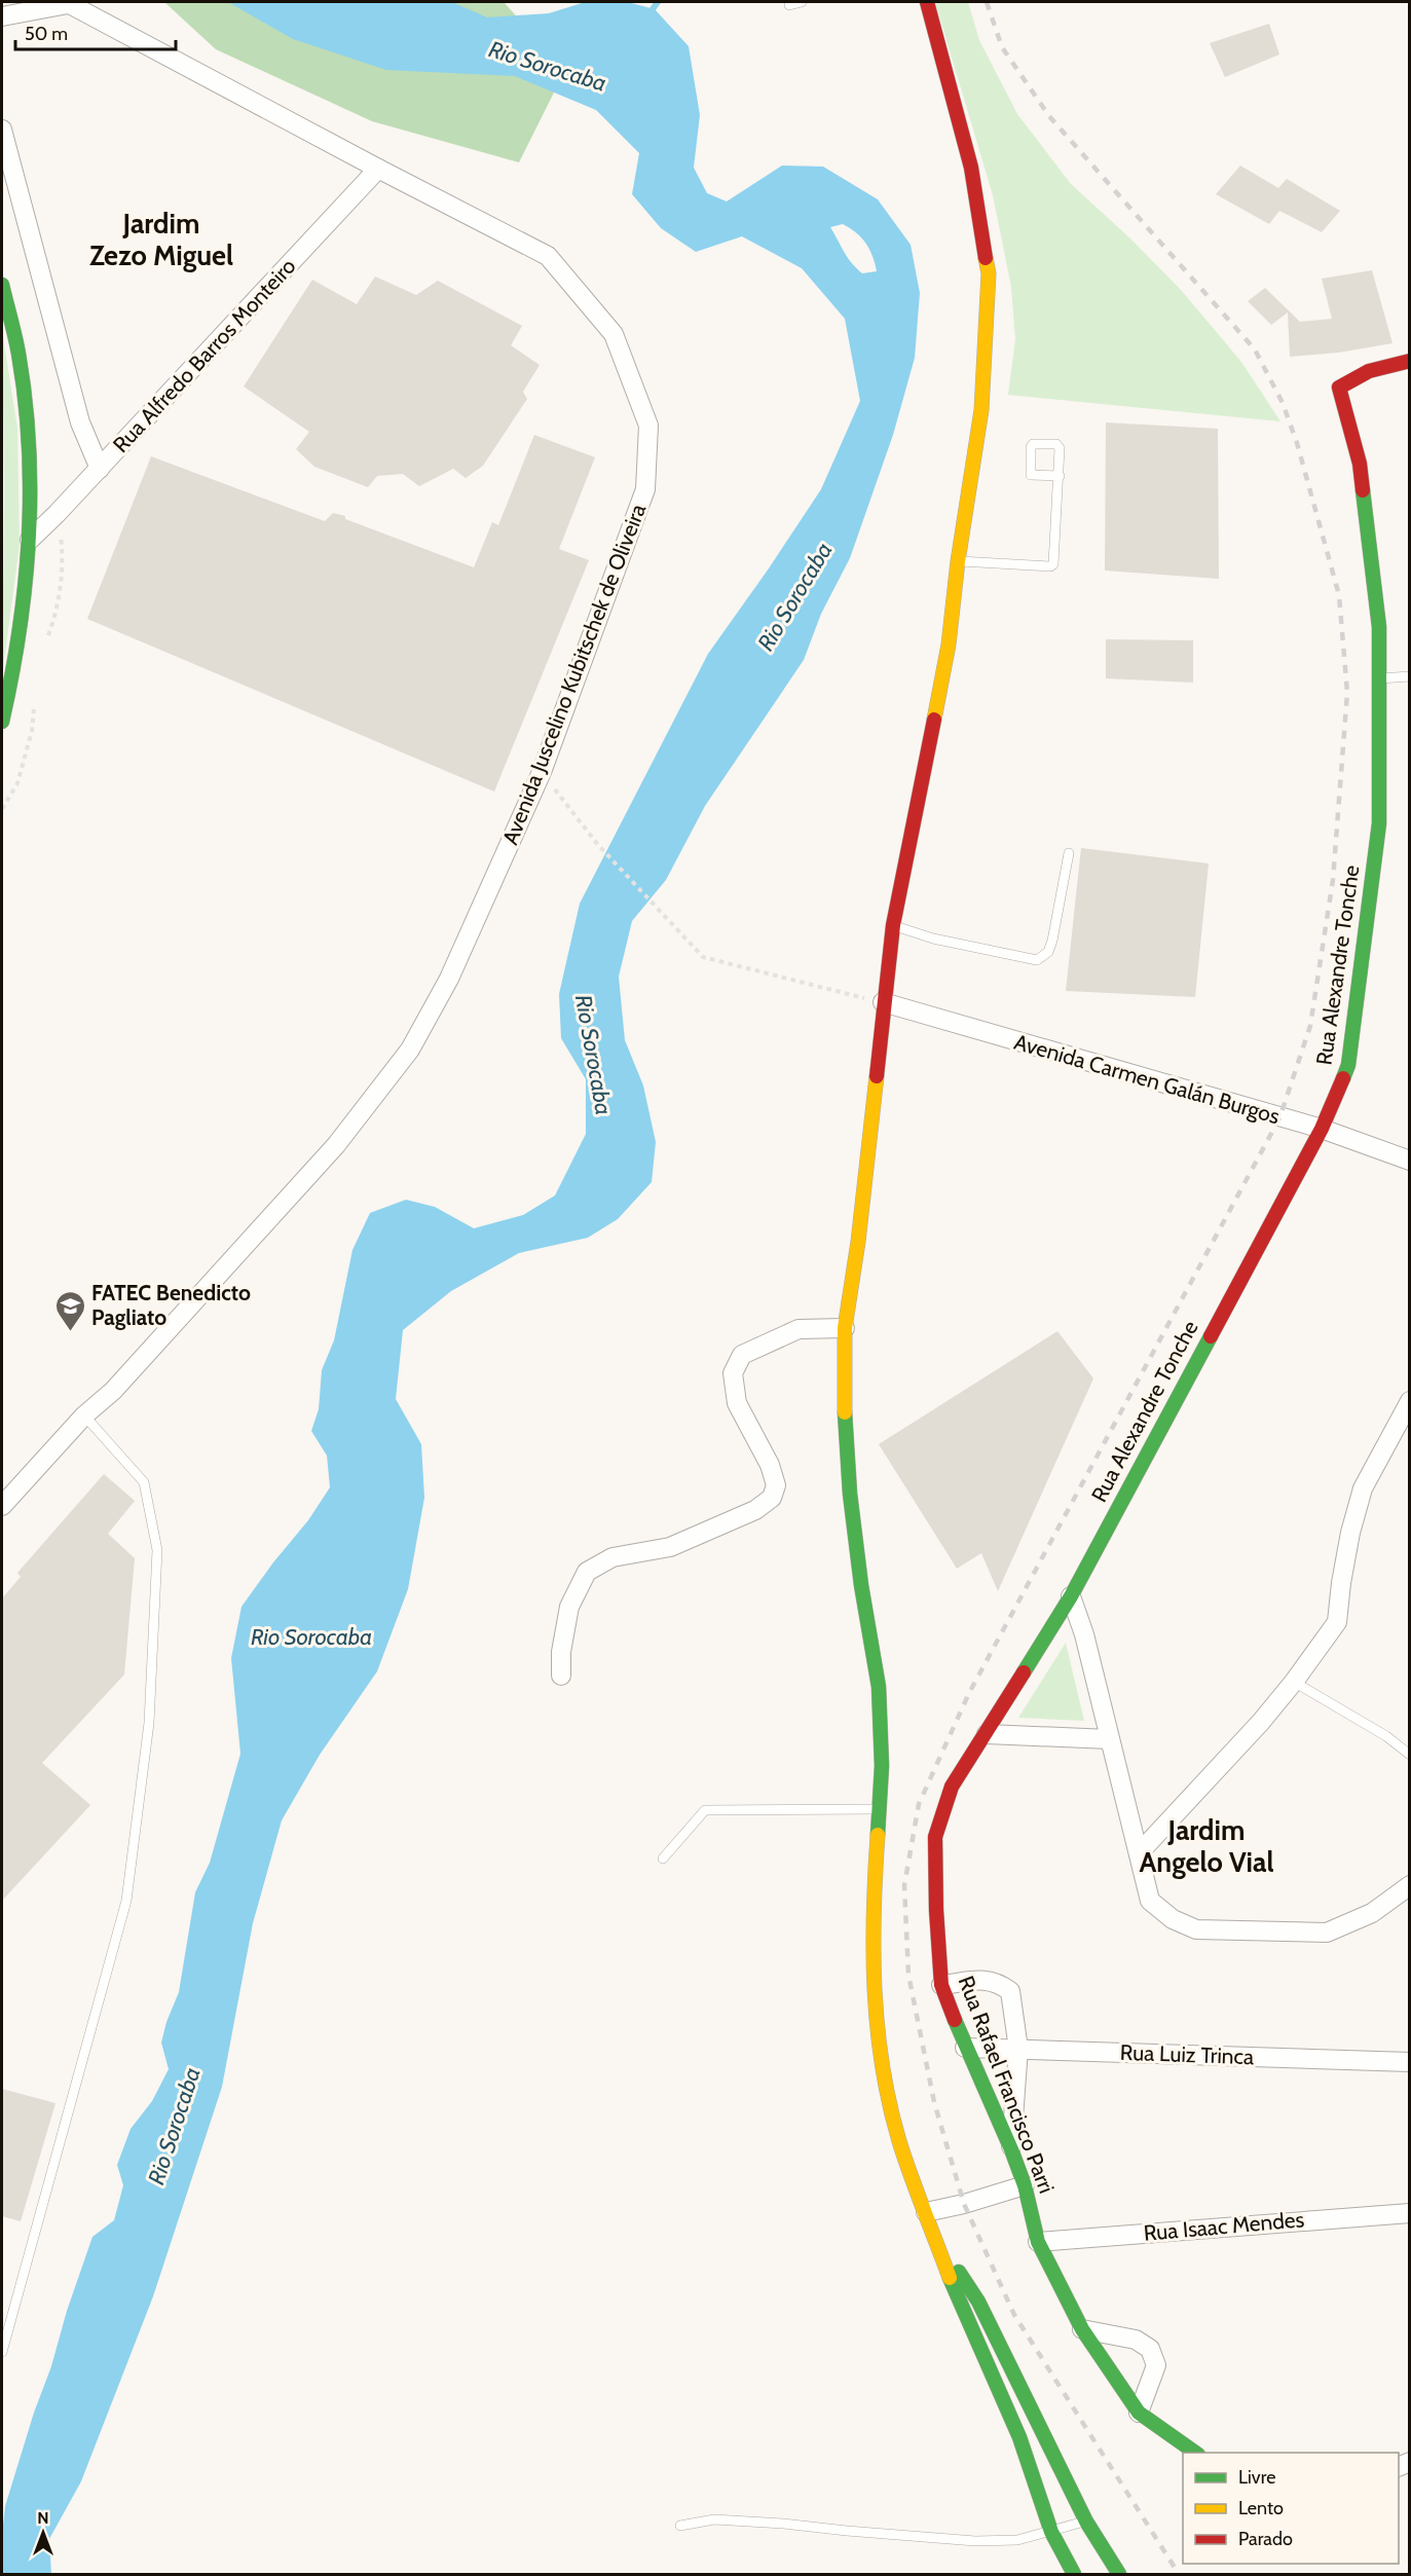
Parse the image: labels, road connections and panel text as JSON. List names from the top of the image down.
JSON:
{
  "streets": {
    "main road": ["Rua Alexandre Tonche", "Rua Rafael Francisco Parri"],
    "street": [
      "Rua Alfredo Barros Monteiro",
      "Avenida Juscelino Kubitschek de Oliveira",
      "Avenida Carmen Galán Burgos",
      "Rua Luiz Trinca",
      "Rua Isaac Mendes"
    ]
  },
  "crossings": [
    ["Rua Alfredo Barros Monteiro", "Avenida Juscelino Kubitschek de Oliveira"],
    ["Rua Alexandre Tonche", "Avenida Carmen Galán Burgos"],
    ["Rua Alexandre Tonche", "Rua Rafael Francisco Parri"],
    ["Rua Luiz Trinca", "Rua Rafael Francisco Parri"],
    ["Rua Rafael Francisco Parri", "Rua Isaac Mendes"]
  ],
  "districts": ["Jardim Zezo Miguel", "Jardim Angelo Vial"],
  "water": ["Rio Sorocaba"],
  "places": {
    "school or university": ["FATEC Benedicto Pagliato"]
  },
  "legend": ["Livre", "Lento", "Parado"],
  "scale_bar": "50 m",
  "north": "top"
}
